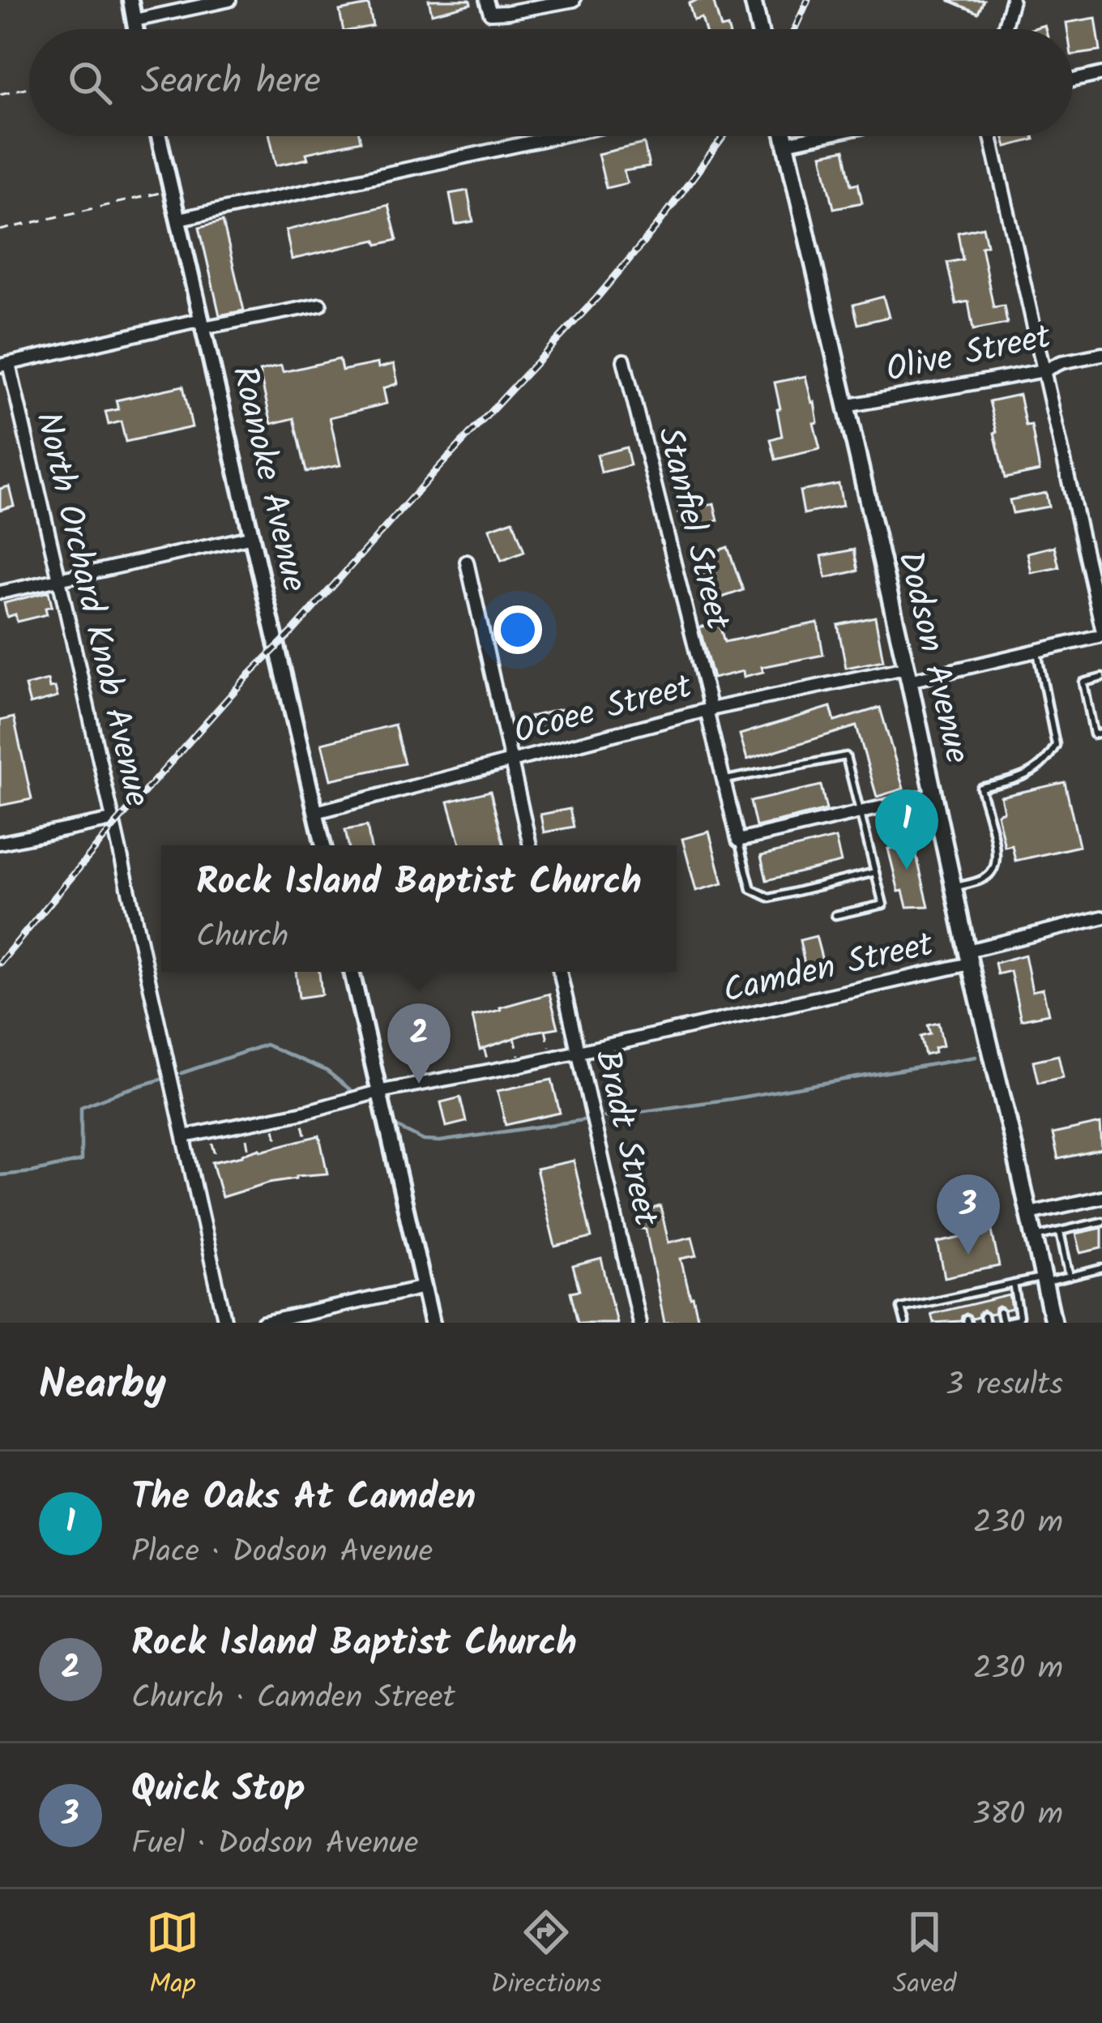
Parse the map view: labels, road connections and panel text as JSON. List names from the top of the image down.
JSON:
{
  "streets": {
    "main road": ["Dodson Avenue"],
    "street": [
      "Olive Street",
      "Roanoke Avenue",
      "Stanfiel Street",
      "North Orchard Knob Avenue",
      "Ocoee Street",
      "Camden Street",
      "Bradt Street"
    ]
  },
  "crossings": [
    ["Olive Street", "Dodson Avenue"],
    ["Roanoke Avenue", "Ocoee Street"],
    ["Stanfiel Street", "Ocoee Street"],
    ["North Orchard Knob Avenue", "Camden Street"],
    ["Dodson Avenue", "Ocoee Street"],
    ["Dodson Avenue", "Camden Street"],
    ["Camden Street", "Bradt Street"]
  ],
  "page": {
    "search": "Search here",
    "pins": ["1", "2", "3"],
    "popup": ["Rock Island Baptist Church", "Church"],
    "heading": ["Nearby", "3 results"],
    "list": [
      {
        "mark": "1",
        "name": "The Oaks At Camden",
        "note": "Place · Dodson Avenue",
        "value": "230 m"
      },
      {
        "mark": "2",
        "name": "Rock Island Baptist Church",
        "note": "Church · Camden Street",
        "value": "230 m"
      },
      {
        "mark": "3",
        "name": "Quick Stop",
        "note": "Fuel · Dodson Avenue",
        "value": "380 m"
      }
    ],
    "nav": ["Map", "Directions", "Saved"]
  }
}
